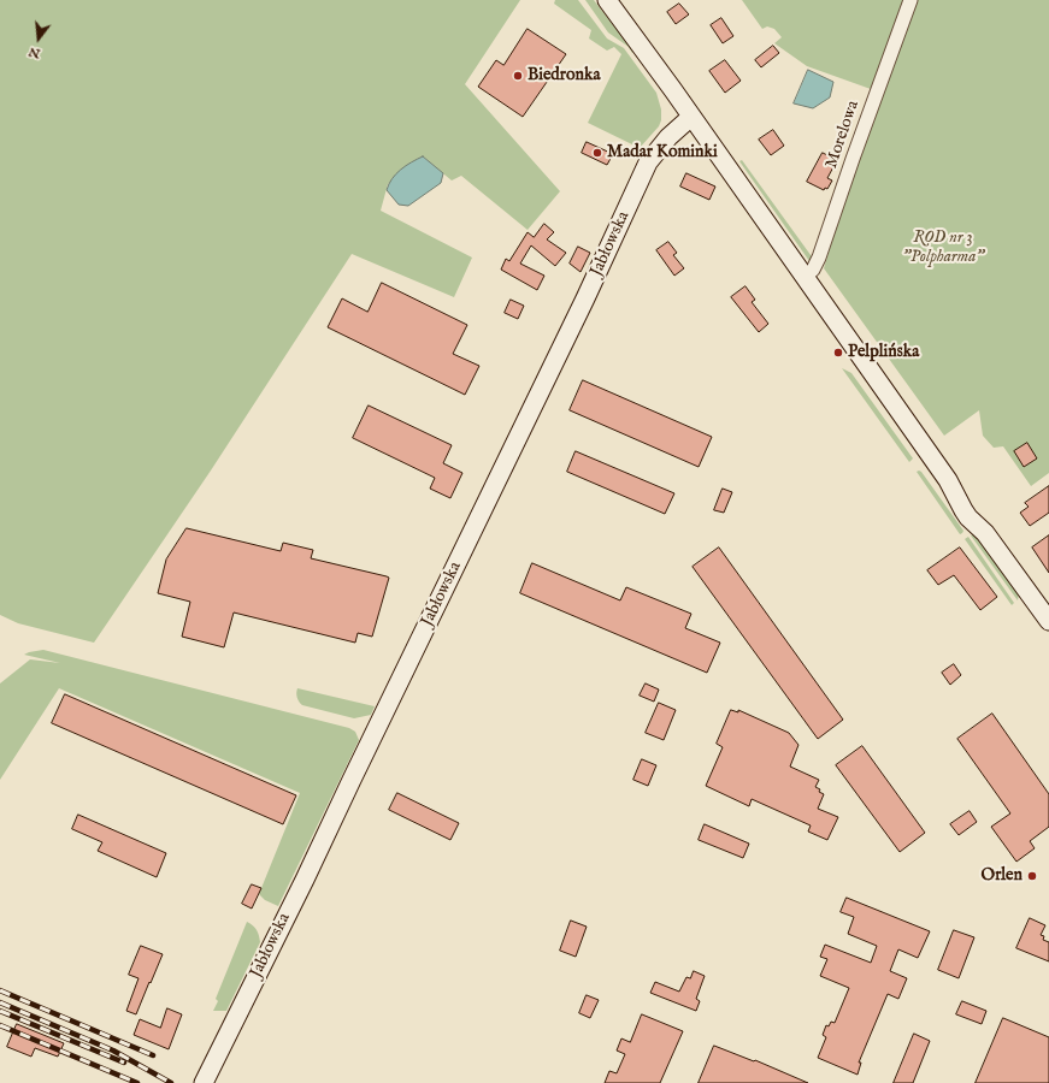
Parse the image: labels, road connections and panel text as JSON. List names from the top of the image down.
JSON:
{
  "streets": {
    "main road": ["Jabłowska"],
    "street": ["Morelowa"]
  },
  "parks": ["ROD nr 3 \"Polpharma\""],
  "places": [
    "Biedronka",
    "Madar Kominki",
    "Pelplińska",
    "Orlen"
  ],
  "north": "bottom"
}
